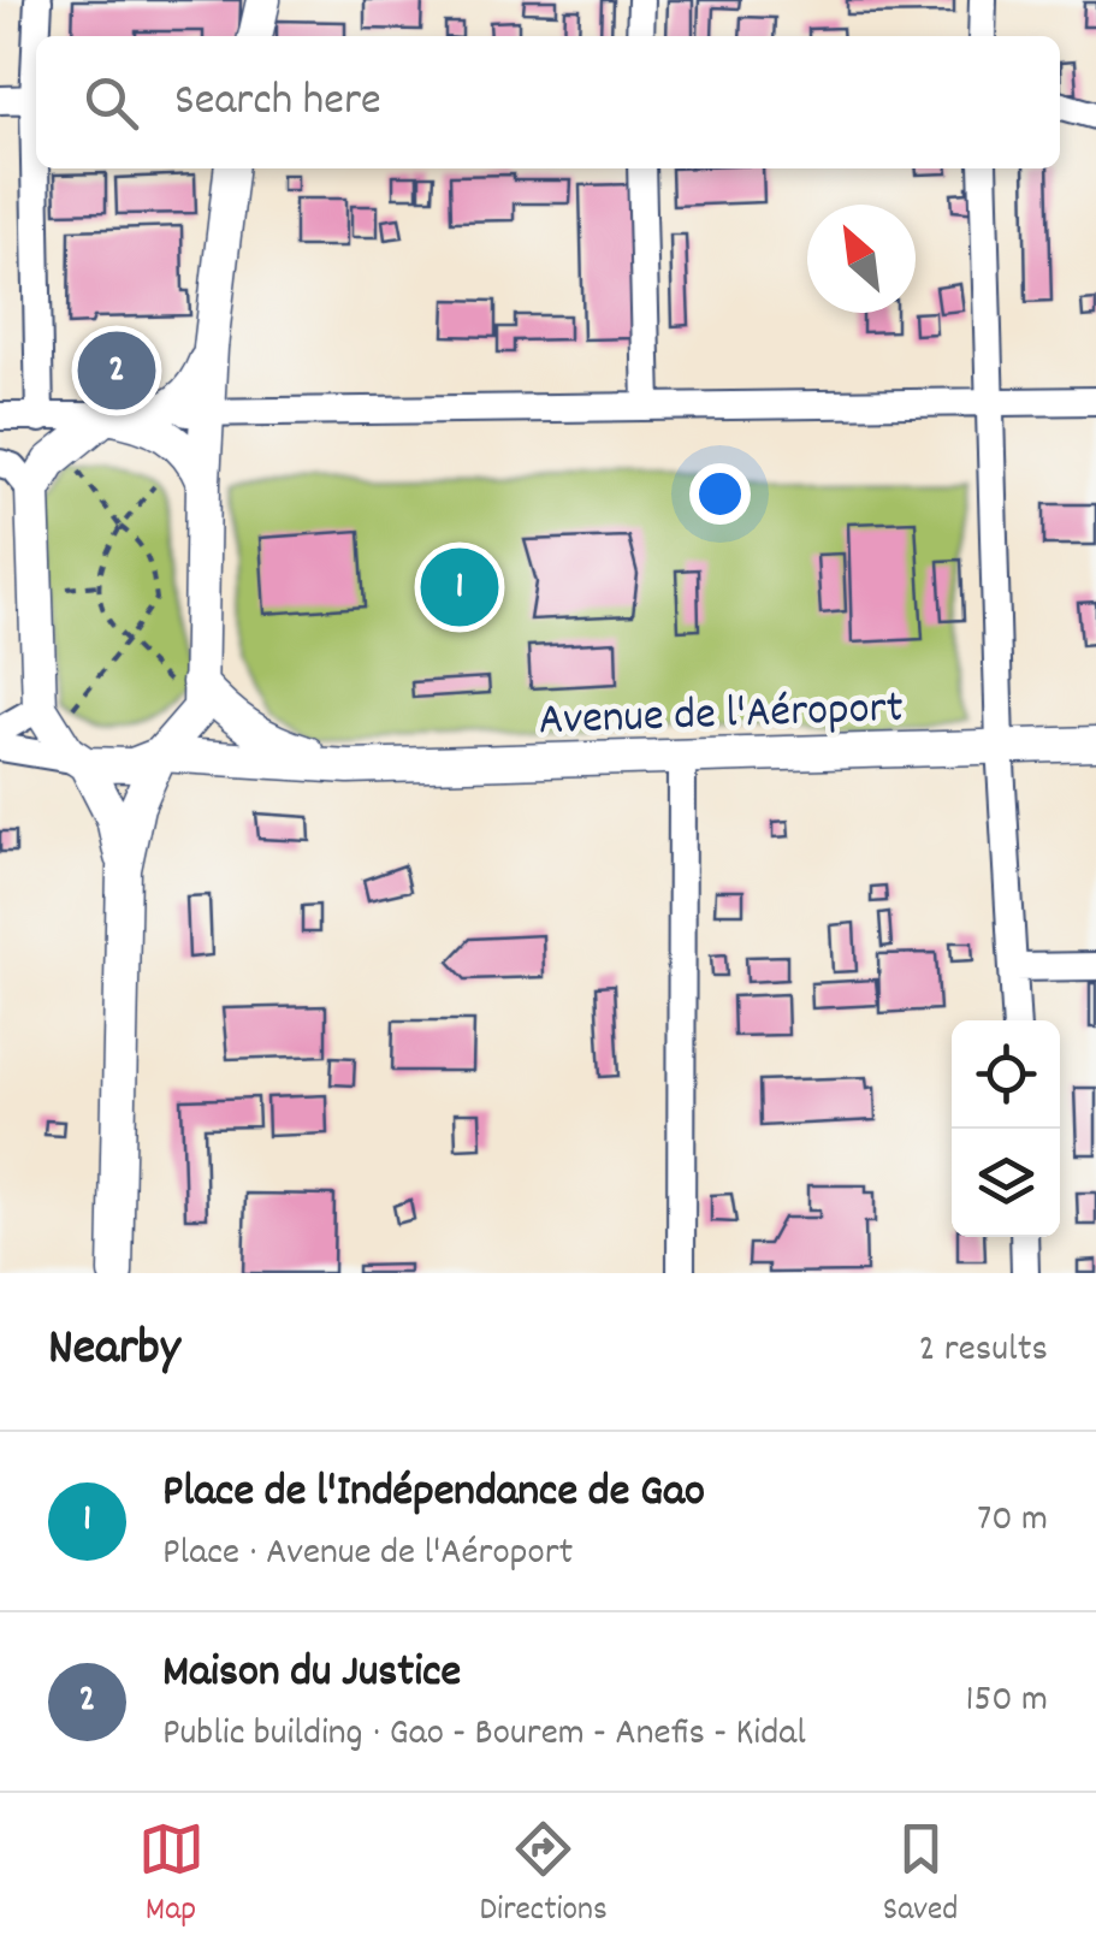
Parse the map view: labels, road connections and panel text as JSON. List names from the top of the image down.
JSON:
{
  "streets": {
    "main road": ["Avenue de l'Aéroport"]
  },
  "north": "top left",
  "page": {
    "search": "Search here",
    "pins": ["2", "1"],
    "heading": ["Nearby", "2 results"],
    "list": [
      {
        "mark": "1",
        "name": "Place de l'Indépendance de Gao",
        "note": "Place · Avenue de l'Aéroport",
        "value": "70 m"
      },
      {
        "mark": "2",
        "name": "Maison du Justice",
        "note": "Public building · Gao - Bourem - Anefis - Kidal",
        "value": "150 m"
      }
    ],
    "nav": ["Map", "Directions", "Saved"]
  }
}
